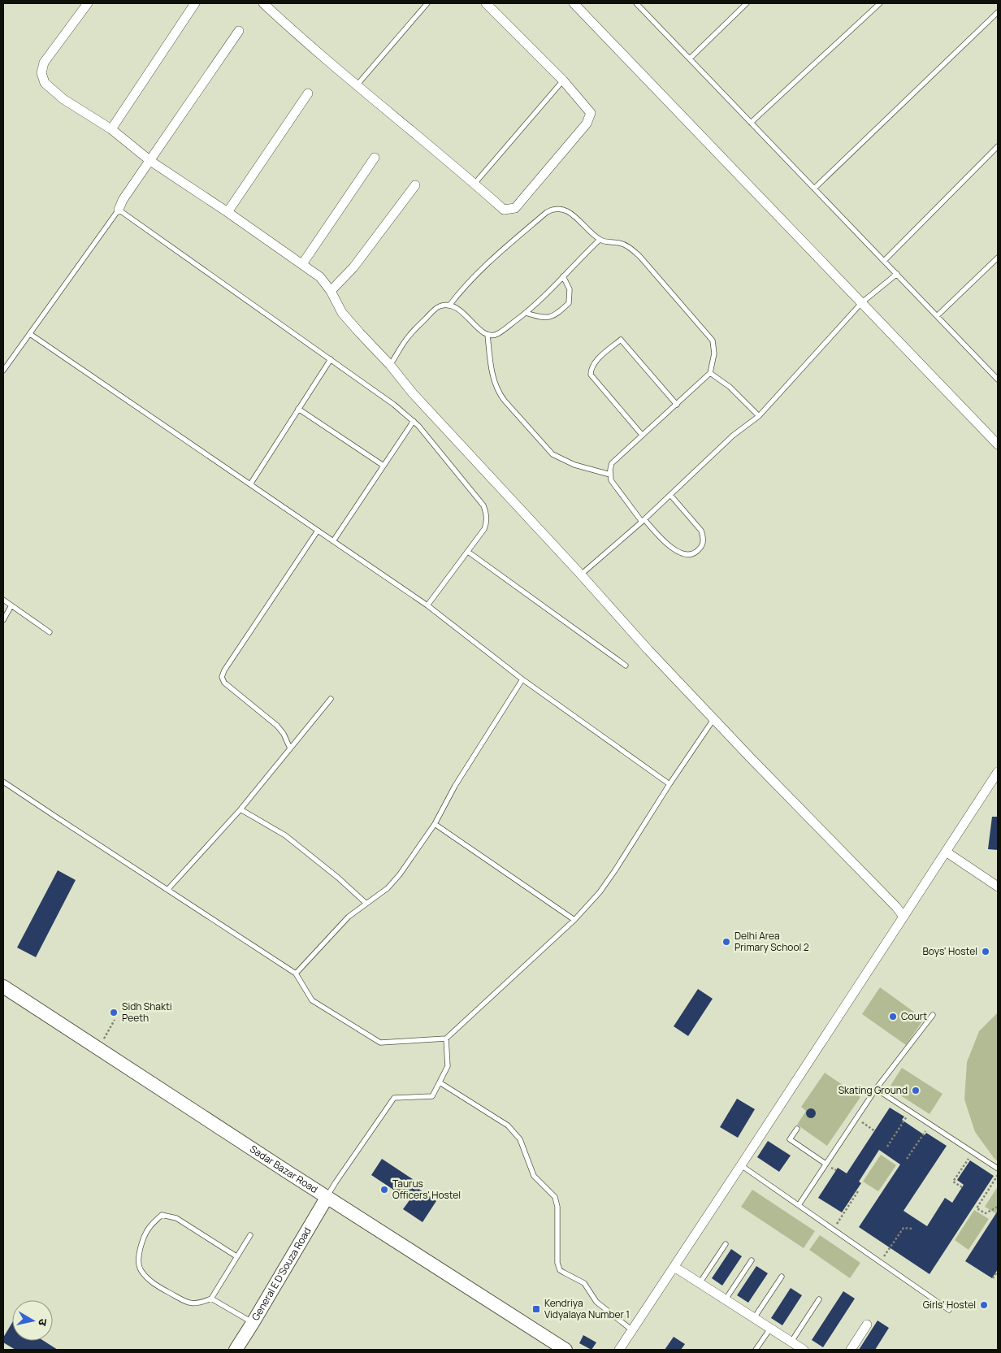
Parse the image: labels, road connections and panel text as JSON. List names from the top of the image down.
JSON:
{
  "streets": {
    "street": ["Sadar Bazar Road", "General E D'Souza Road"]
  },
  "crossings": [
    ["Sadar Bazar Road", "General E D'Souza Road"]
  ],
  "places": {
    "other": [
      "Delhi Area Primary School 2",
      "Boys' Hostel",
      "Sidh Shakti Peeth",
      "Court",
      "Skating Ground",
      "Taurus Officers' Hostel",
      "Girls' Hostel"
    ],
    "transit": ["Kendriya Vidyalaya Number 1"]
  },
  "north": "right"
}
